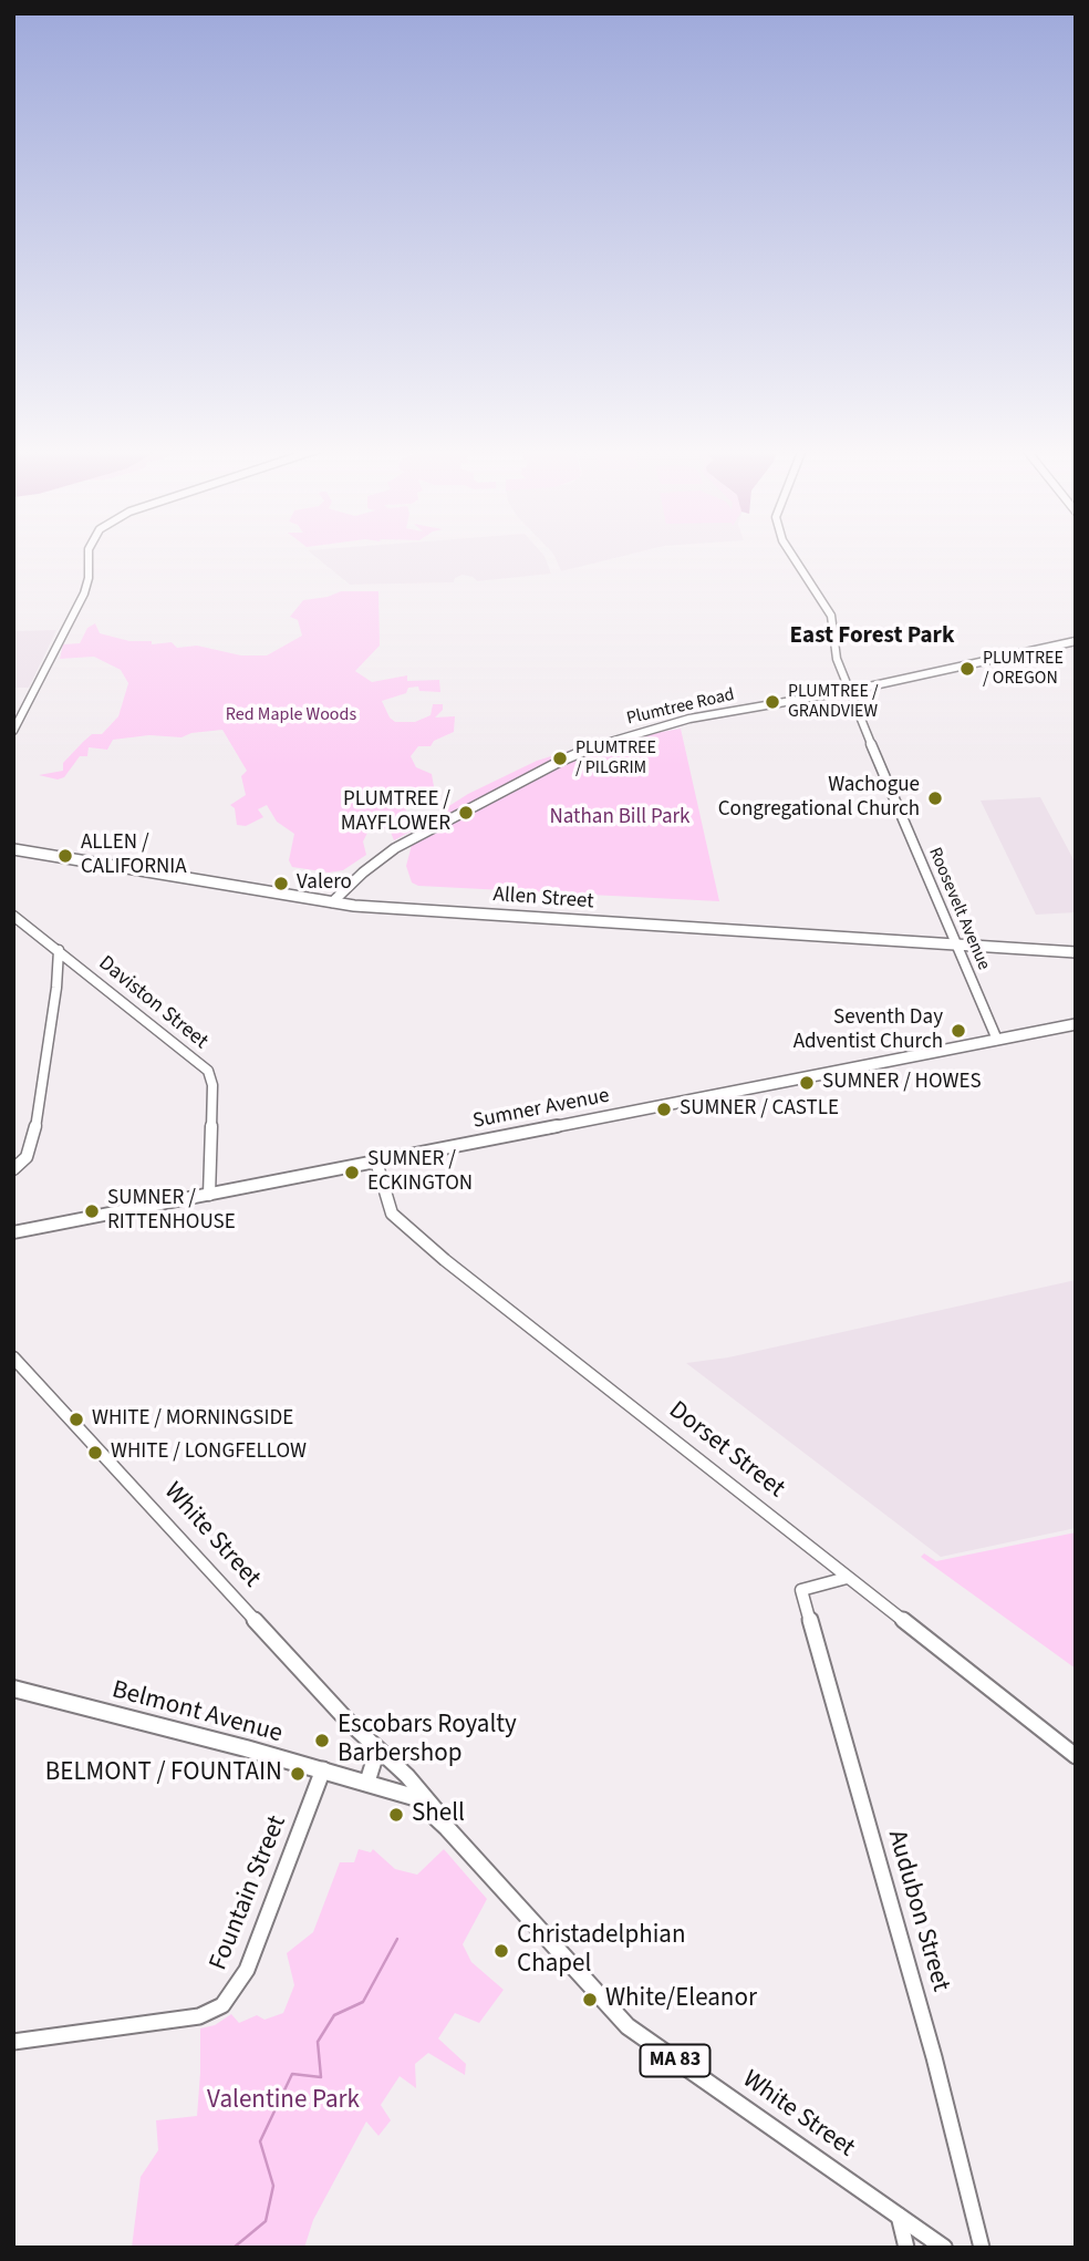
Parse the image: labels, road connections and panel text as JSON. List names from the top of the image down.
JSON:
{
  "streets": {
    "main road": [
      "Allen Street",
      "Sumner Avenue",
      "White Street",
      "Belmont Avenue",
      "MA 83"
    ],
    "street": [
      "Plumtree Road",
      "Roosevelt Avenue",
      "Daviston Street",
      "Dorset Street",
      "Fountain Street",
      "Audubon Street"
    ]
  },
  "crossings": [
    ["Plumtree Road", "Allen Street"],
    ["Plumtree Road", "Roosevelt Avenue"],
    ["Allen Street", "Roosevelt Avenue"],
    ["Roosevelt Avenue", "Sumner Avenue"],
    ["Daviston Street", "Sumner Avenue"],
    ["Sumner Avenue", "Dorset Street"],
    ["Dorset Street", "Audubon Street"],
    ["White Street", "Belmont Avenue"],
    ["Belmont Avenue", "Fountain Street"]
  ],
  "districts": ["East Forest Park"],
  "parks": ["Red Maple Woods", "Nathan Bill Park", "Valentine Park"],
  "places": [
    "PLUMTREE / OREGON",
    "PLUMTREE / GRANDVIEW",
    "PLUMTREE / PILGRIM",
    "Wachogue Congregational Church",
    "PLUMTREE / MAYFLOWER",
    "ALLEN / CALIFORNIA",
    "Valero",
    "Seventh Day Adventist Church",
    "SUMNER / HOWES",
    "SUMNER / CASTLE",
    "SUMNER / ECKINGTON",
    "SUMNER / RITTENHOUSE",
    "WHITE / MORNINGSIDE",
    "WHITE / LONGFELLOW",
    "Escobars Royalty Barbershop",
    "BELMONT / FOUNTAIN",
    "Shell",
    "Christadelphian Chapel",
    "White/Eleanor"
  ]
}
